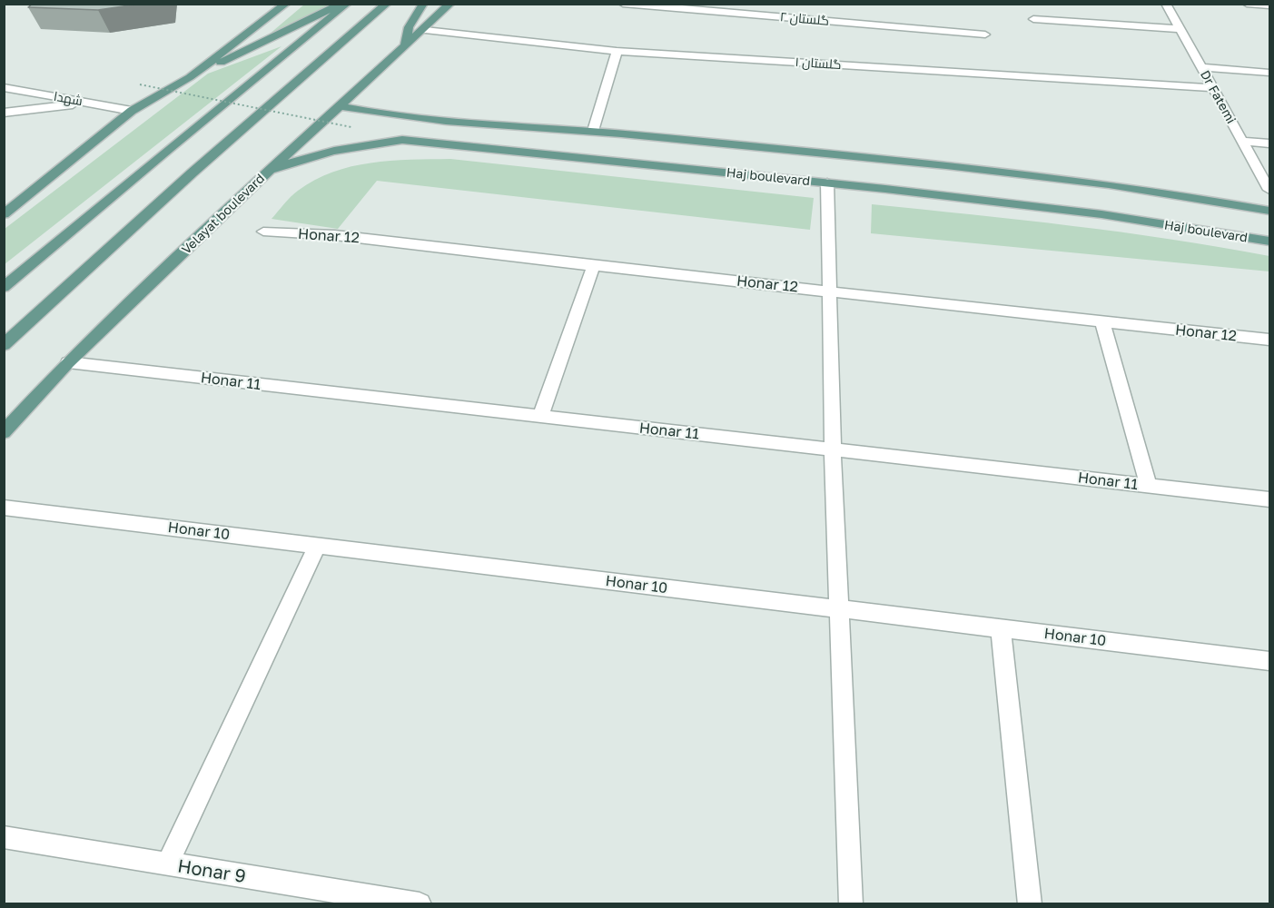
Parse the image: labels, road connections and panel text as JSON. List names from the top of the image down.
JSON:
{
  "streets": {
    "main road": ["Haj boulevard", "Velayat boulevard"],
    "street": [
      "گلستان ۲",
      "گلستان ۱",
      "Dr Fatemi",
      "شهدا",
      "Honar 12",
      "Honar 11",
      "Honar 10",
      "Honar 9"
    ]
  },
  "crossings": [
    ["گلستان ۱", "Dr Fatemi"],
    ["گلستان ۱", "Velayat boulevard"],
    ["Haj boulevard", "Velayat boulevard"],
    ["Velayat boulevard", "Honar 11"]
  ]
}
